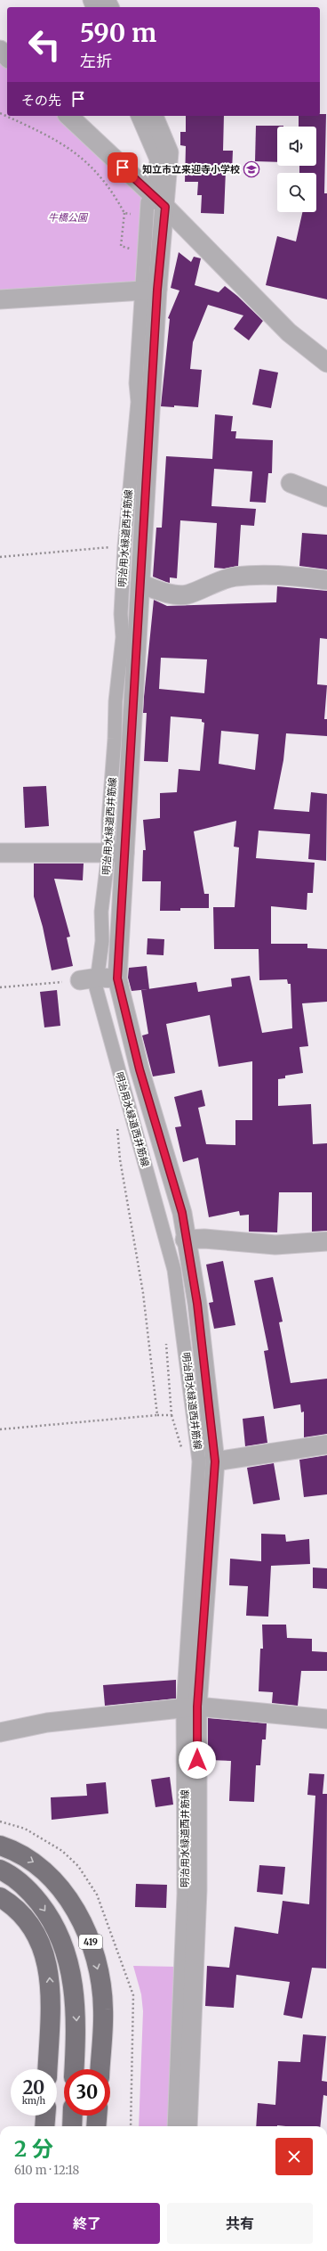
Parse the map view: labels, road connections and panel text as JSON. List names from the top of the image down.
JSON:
{
  "streets": {
    "highway": ["419"],
    "street": ["明治用水緑道西井筋線"]
  },
  "parks": ["牛橋公園"],
  "places": {
    "school or university": ["知立市立来迎寺小学校"]
  },
  "page": {
    "turn": ["590 m", "左折"],
    "then": "その先",
    "speed": "20 km/h",
    "limit": "30",
    "heading": ["2 分", "610 m · 12:18"],
    "buttons": ["終了", "共有"]
  }
}
